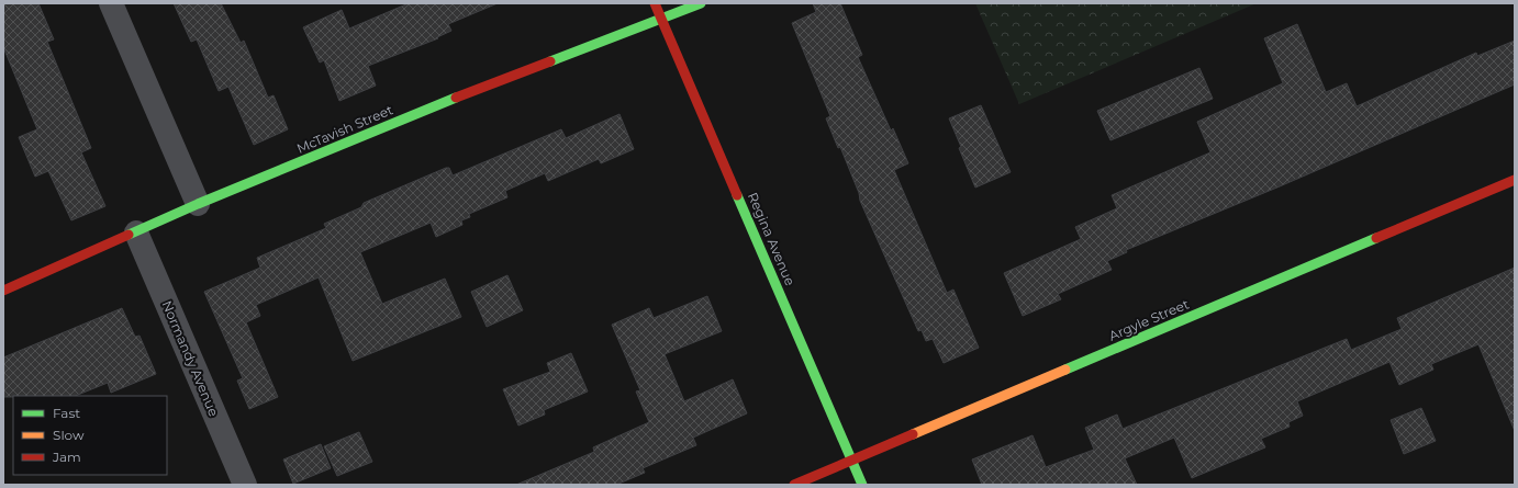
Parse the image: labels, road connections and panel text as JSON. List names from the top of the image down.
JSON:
{
  "streets": {
    "street": [
      "McTavish Street",
      "Regina Avenue",
      "Argyle Street",
      "Normandy Avenue"
    ]
  },
  "crossings": [
    ["McTavish Street", "Regina Avenue"],
    ["McTavish Street", "Normandy Avenue"],
    ["Regina Avenue", "Argyle Street"]
  ],
  "legend": ["Fast", "Slow", "Jam"]
}
